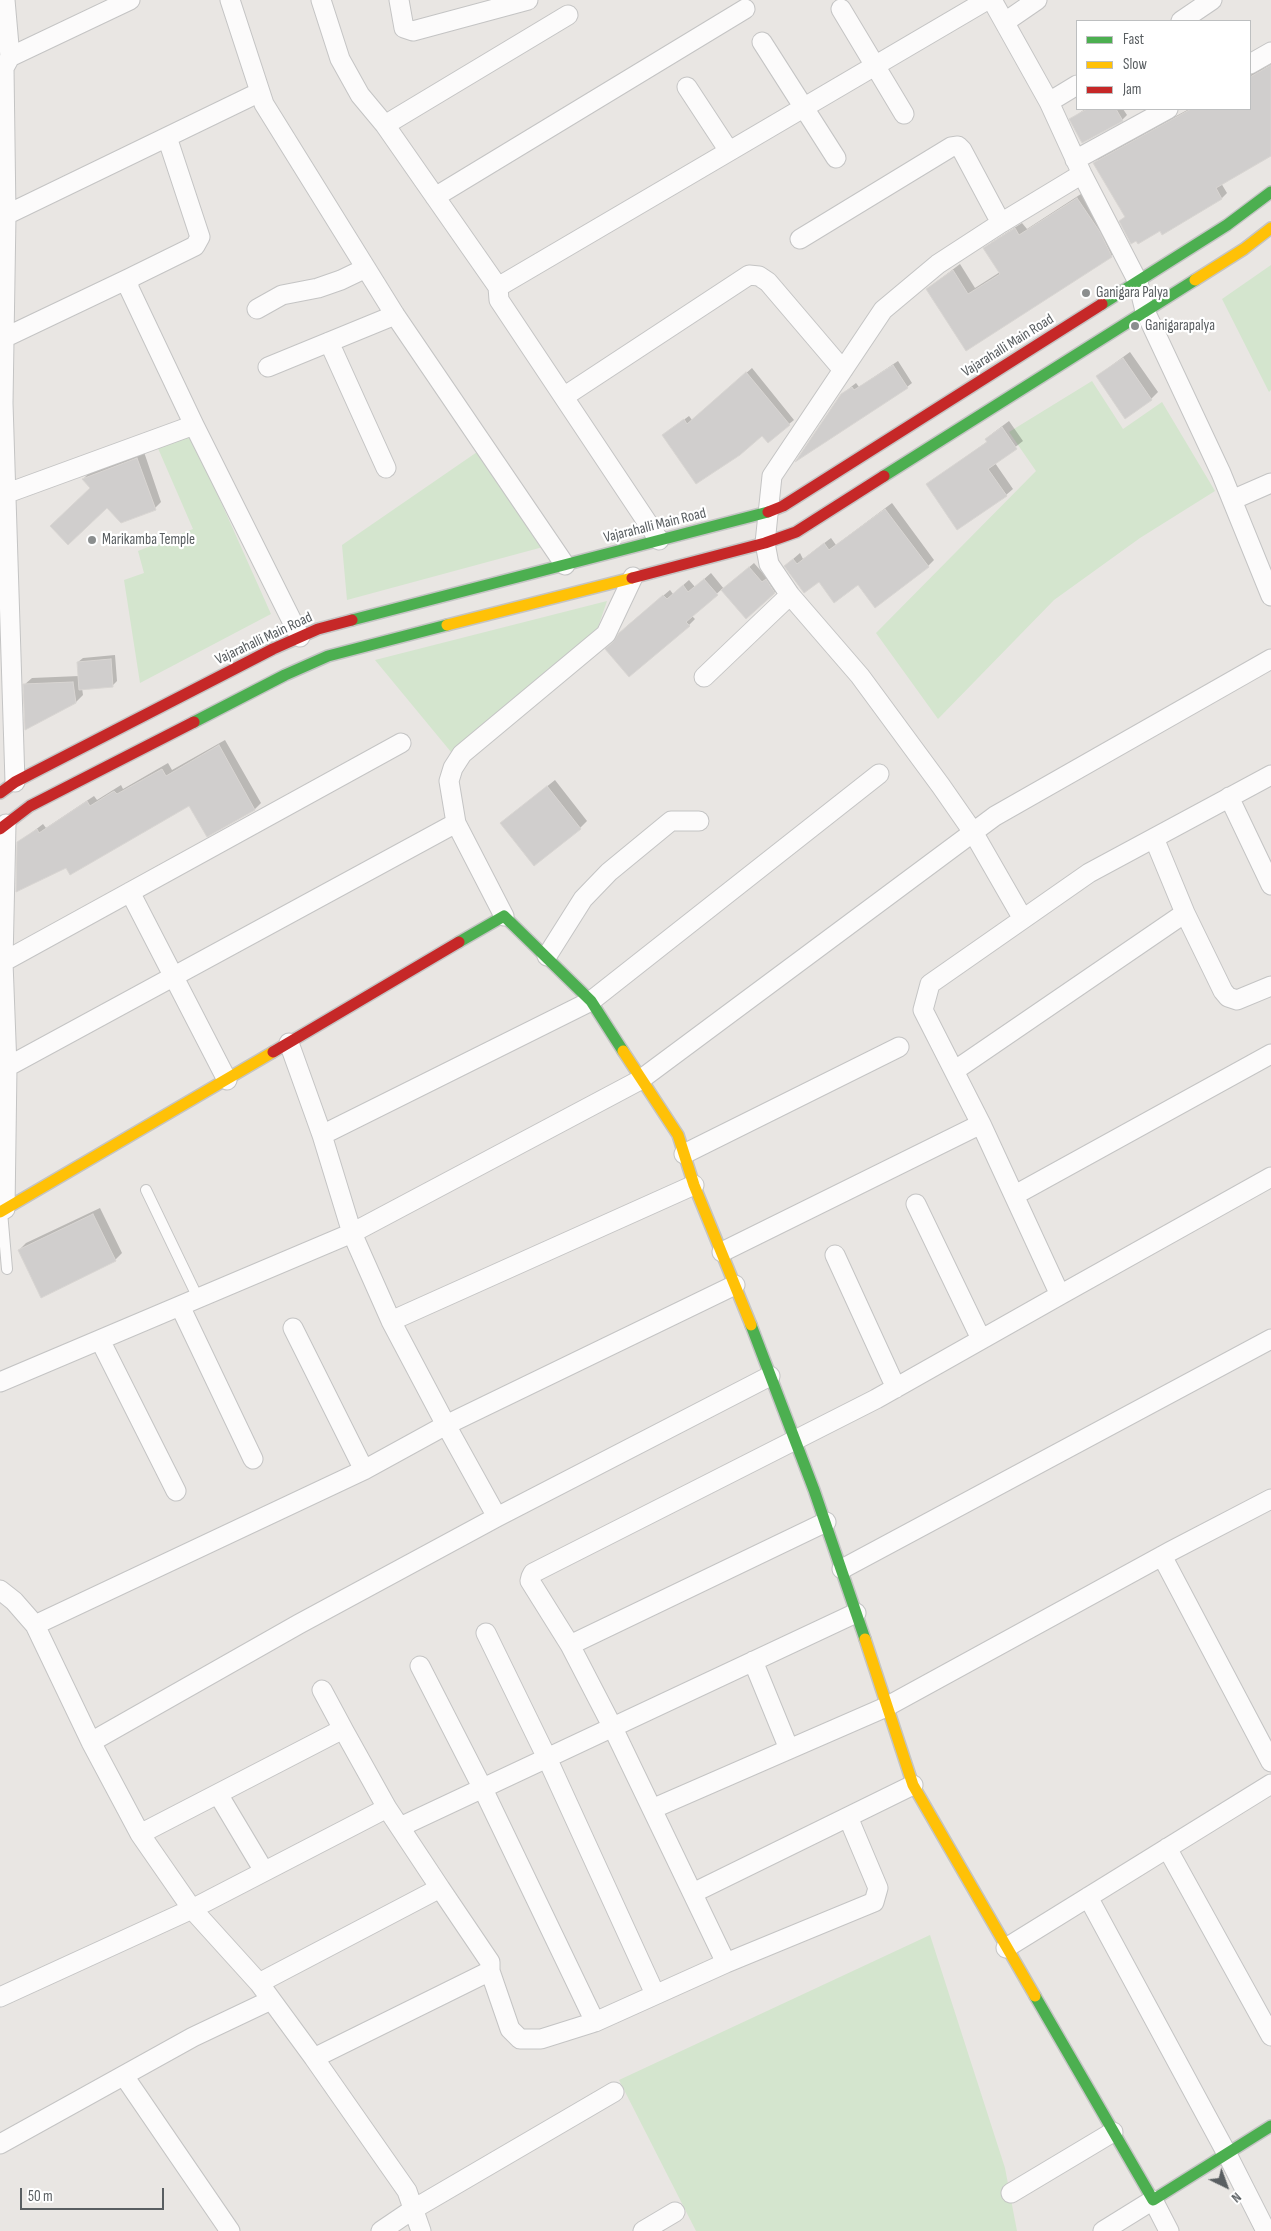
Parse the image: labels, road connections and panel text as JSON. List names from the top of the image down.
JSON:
{
  "streets": {
    "main road": ["Vajarahalli Main Road"]
  },
  "places": ["Ganigara Palya", "Ganigarapalya", "Marikamba Temple"],
  "legend": ["Fast", "Slow", "Jam"],
  "scale_bar": "50 m",
  "north": "bottom right"
}
